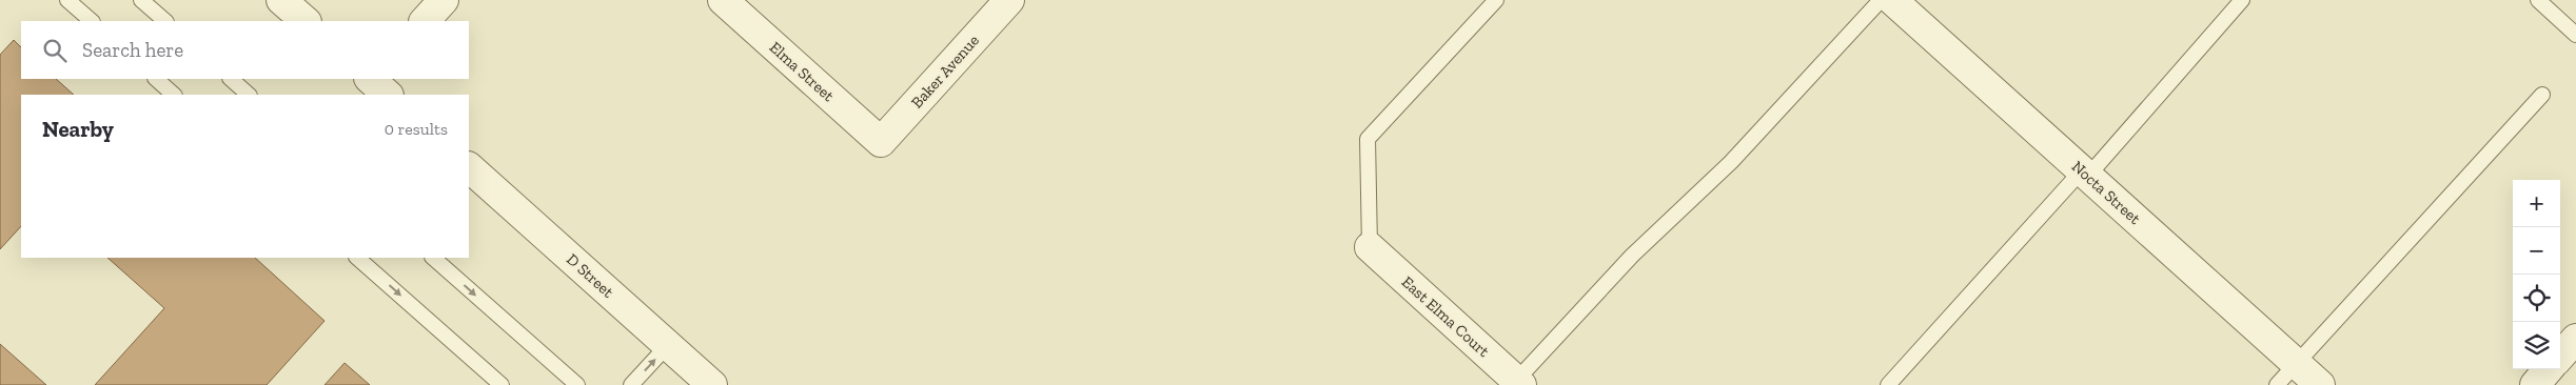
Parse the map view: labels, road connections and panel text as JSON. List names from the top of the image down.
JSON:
{
  "streets": {
    "street": [
      "Elma Street",
      "Baker Avenue",
      "Nocta Street",
      "D Street",
      "East Elma Court"
    ]
  },
  "crossings": [
    ["Elma Street", "Baker Avenue"]
  ],
  "page": {
    "search": "Search here",
    "heading": ["Nearby", "0 results"],
    "map_buttons": ["+", "−"]
  }
}
